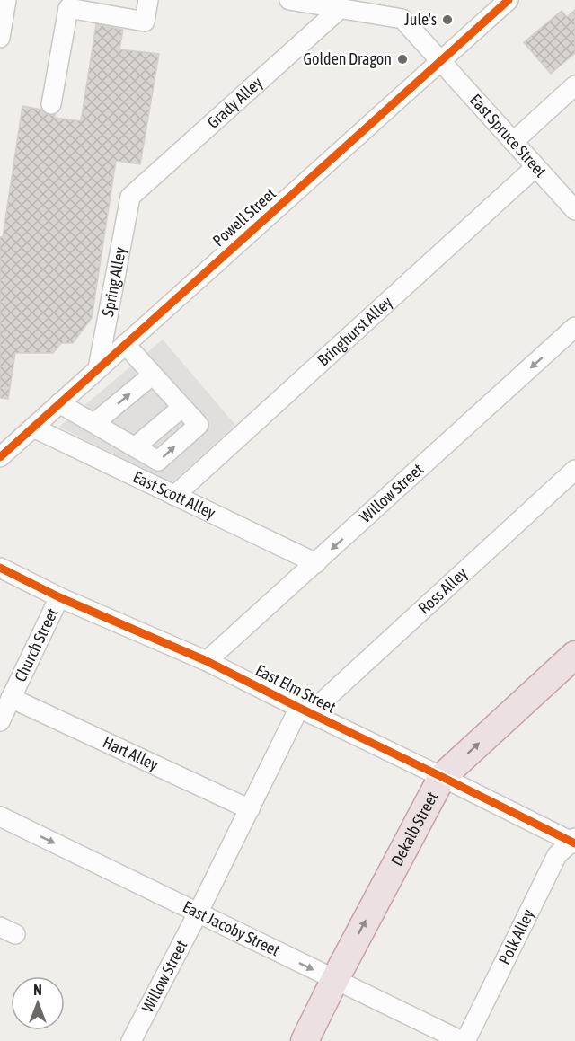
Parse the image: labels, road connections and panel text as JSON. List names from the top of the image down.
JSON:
{
  "streets": {
    "highway": ["Dekalb Street"],
    "street": [
      "Grady Alley",
      "East Spruce Street",
      "Powell Street",
      "Spring Alley",
      "Bringhurst Alley",
      "Willow Street",
      "East Scott Alley",
      "Ross Alley",
      "Church Street",
      "East Elm Street",
      "Hart Alley",
      "East Jacoby Street",
      "Polk Alley"
    ]
  },
  "crossings": [
    ["Grady Alley", "East Spruce Street"],
    ["Grady Alley", "Spring Alley"],
    ["East Spruce Street", "Powell Street"],
    ["East Spruce Street", "Bringhurst Alley"],
    ["Powell Street", "Spring Alley"],
    ["Powell Street", "East Scott Alley"],
    ["Bringhurst Alley", "East Scott Alley"],
    ["Willow Street", "East Scott Alley"],
    ["Willow Street", "Ross Alley"],
    ["Willow Street", "East Elm Street"],
    ["Willow Street", "Hart Alley"],
    ["Willow Street", "East Jacoby Street"],
    ["Ross Alley", "East Elm Street"],
    ["Church Street", "East Elm Street"],
    ["Church Street", "Hart Alley"],
    ["East Elm Street", "Dekalb Street"],
    ["East Elm Street", "Polk Alley"],
    ["Dekalb Street", "East Jacoby Street"],
    ["East Jacoby Street", "Polk Alley"]
  ],
  "one_way": ["Willow Street", "Dekalb Street", "East Jacoby Street"],
  "places": ["Jule's", "Golden Dragon"],
  "north": "top"
}
